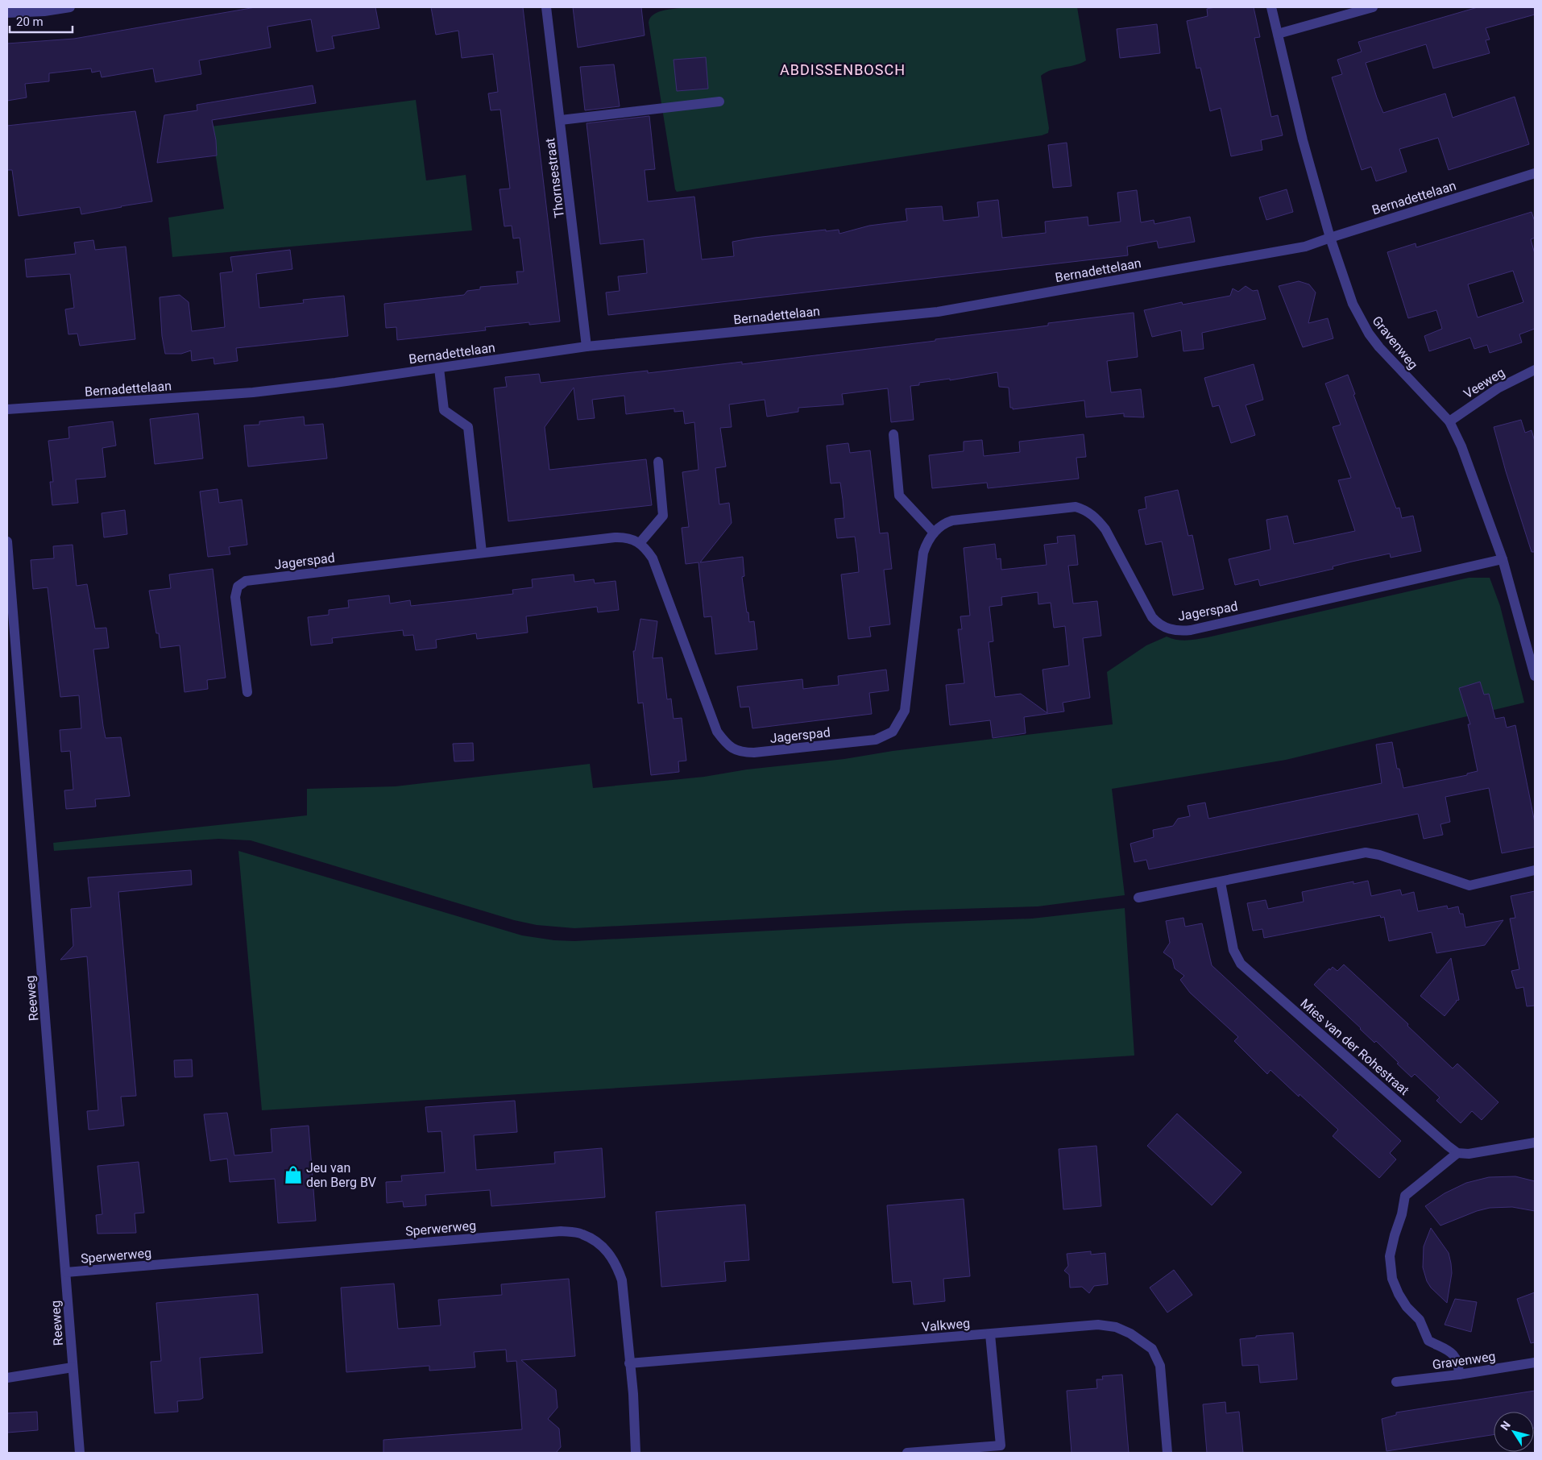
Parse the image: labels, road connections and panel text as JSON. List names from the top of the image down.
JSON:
{
  "streets": {
    "street": [
      "Thornsestraat",
      "Bernadettelaan",
      "Gravenweg",
      "Veeweg",
      "Jagerspad",
      "Reeweg",
      "Mies van der Rohestraat",
      "Sperwerweg",
      "Valkweg"
    ]
  },
  "crossings": [
    ["Thornsestraat", "Bernadettelaan"],
    ["Bernadettelaan", "Gravenweg"],
    ["Gravenweg", "Veeweg"],
    ["Gravenweg", "Jagerspad"],
    ["Reeweg", "Sperwerweg"],
    ["Sperwerweg", "Valkweg"]
  ],
  "districts": ["ABDISSENBOSCH"],
  "places": {
    "shop": ["Jeu van den Berg BV"]
  },
  "scale_bar": "20 m",
  "north": "top left"
}
